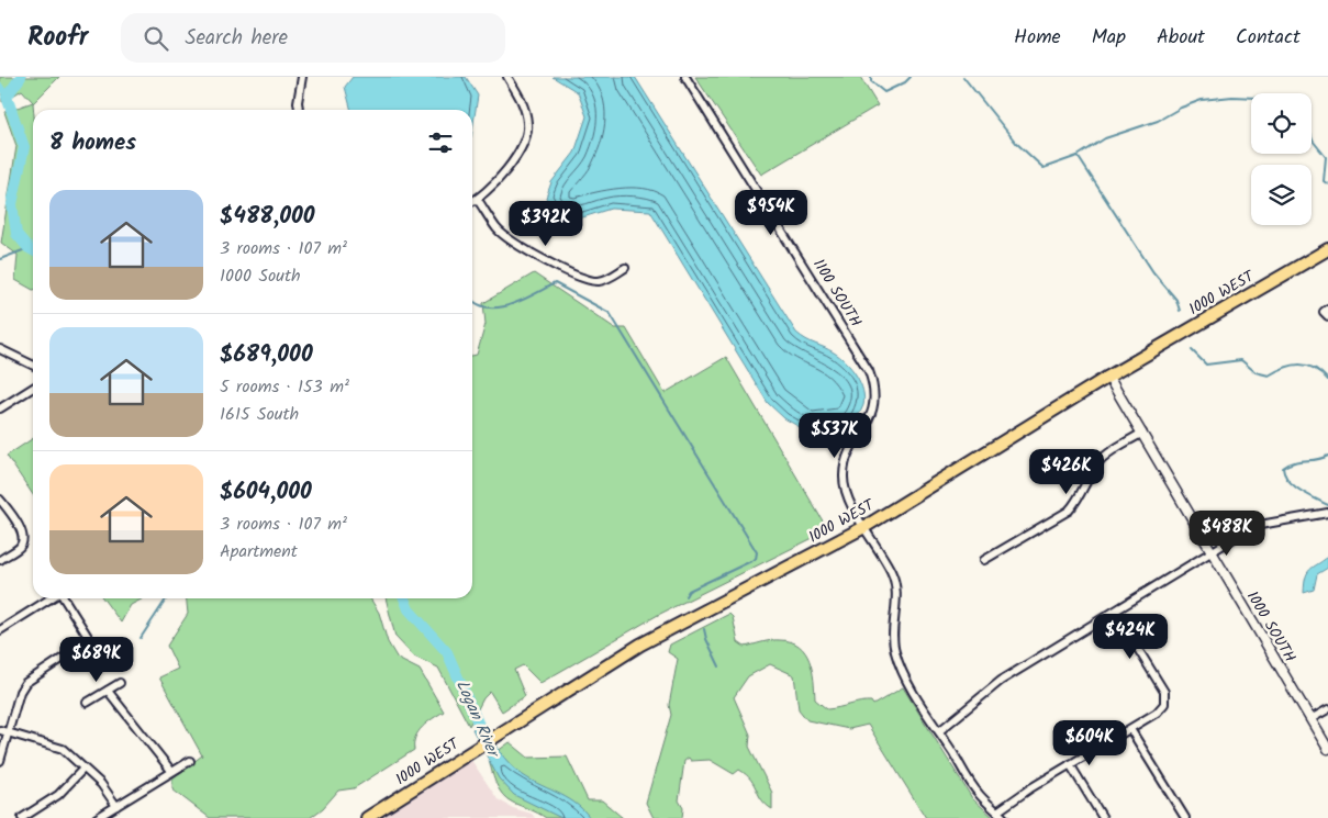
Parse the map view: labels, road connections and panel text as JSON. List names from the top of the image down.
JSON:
{
  "streets": {
    "main road": ["1000 WEST"],
    "street": ["1100 SOUTH", "1000 SOUTH"]
  },
  "crossings": [
    ["1100 SOUTH", "1000 WEST"],
    ["1000 WEST", "1000 SOUTH"]
  ],
  "water": ["Logan River"],
  "page": {
    "header": "Roofr",
    "search": "Search here",
    "nav": [
      "Home",
      "Map",
      "About",
      "Contact"
    ],
    "heading": "8 homes",
    "list": [
      {
        "name": "$488,000",
        "note": "3 rooms · 107 m² · 1000 South"
      },
      {
        "name": "$689,000",
        "note": "5 rooms · 153 m² · 1615 South"
      },
      {
        "name": "$604,000",
        "note": "3 rooms · 107 m² · Apartment"
      }
    ],
    "price": [
      "$954K",
      "$392K",
      "$537K",
      "$426K",
      "$488K",
      "$424K",
      "$689K",
      "$604K"
    ]
  }
}
